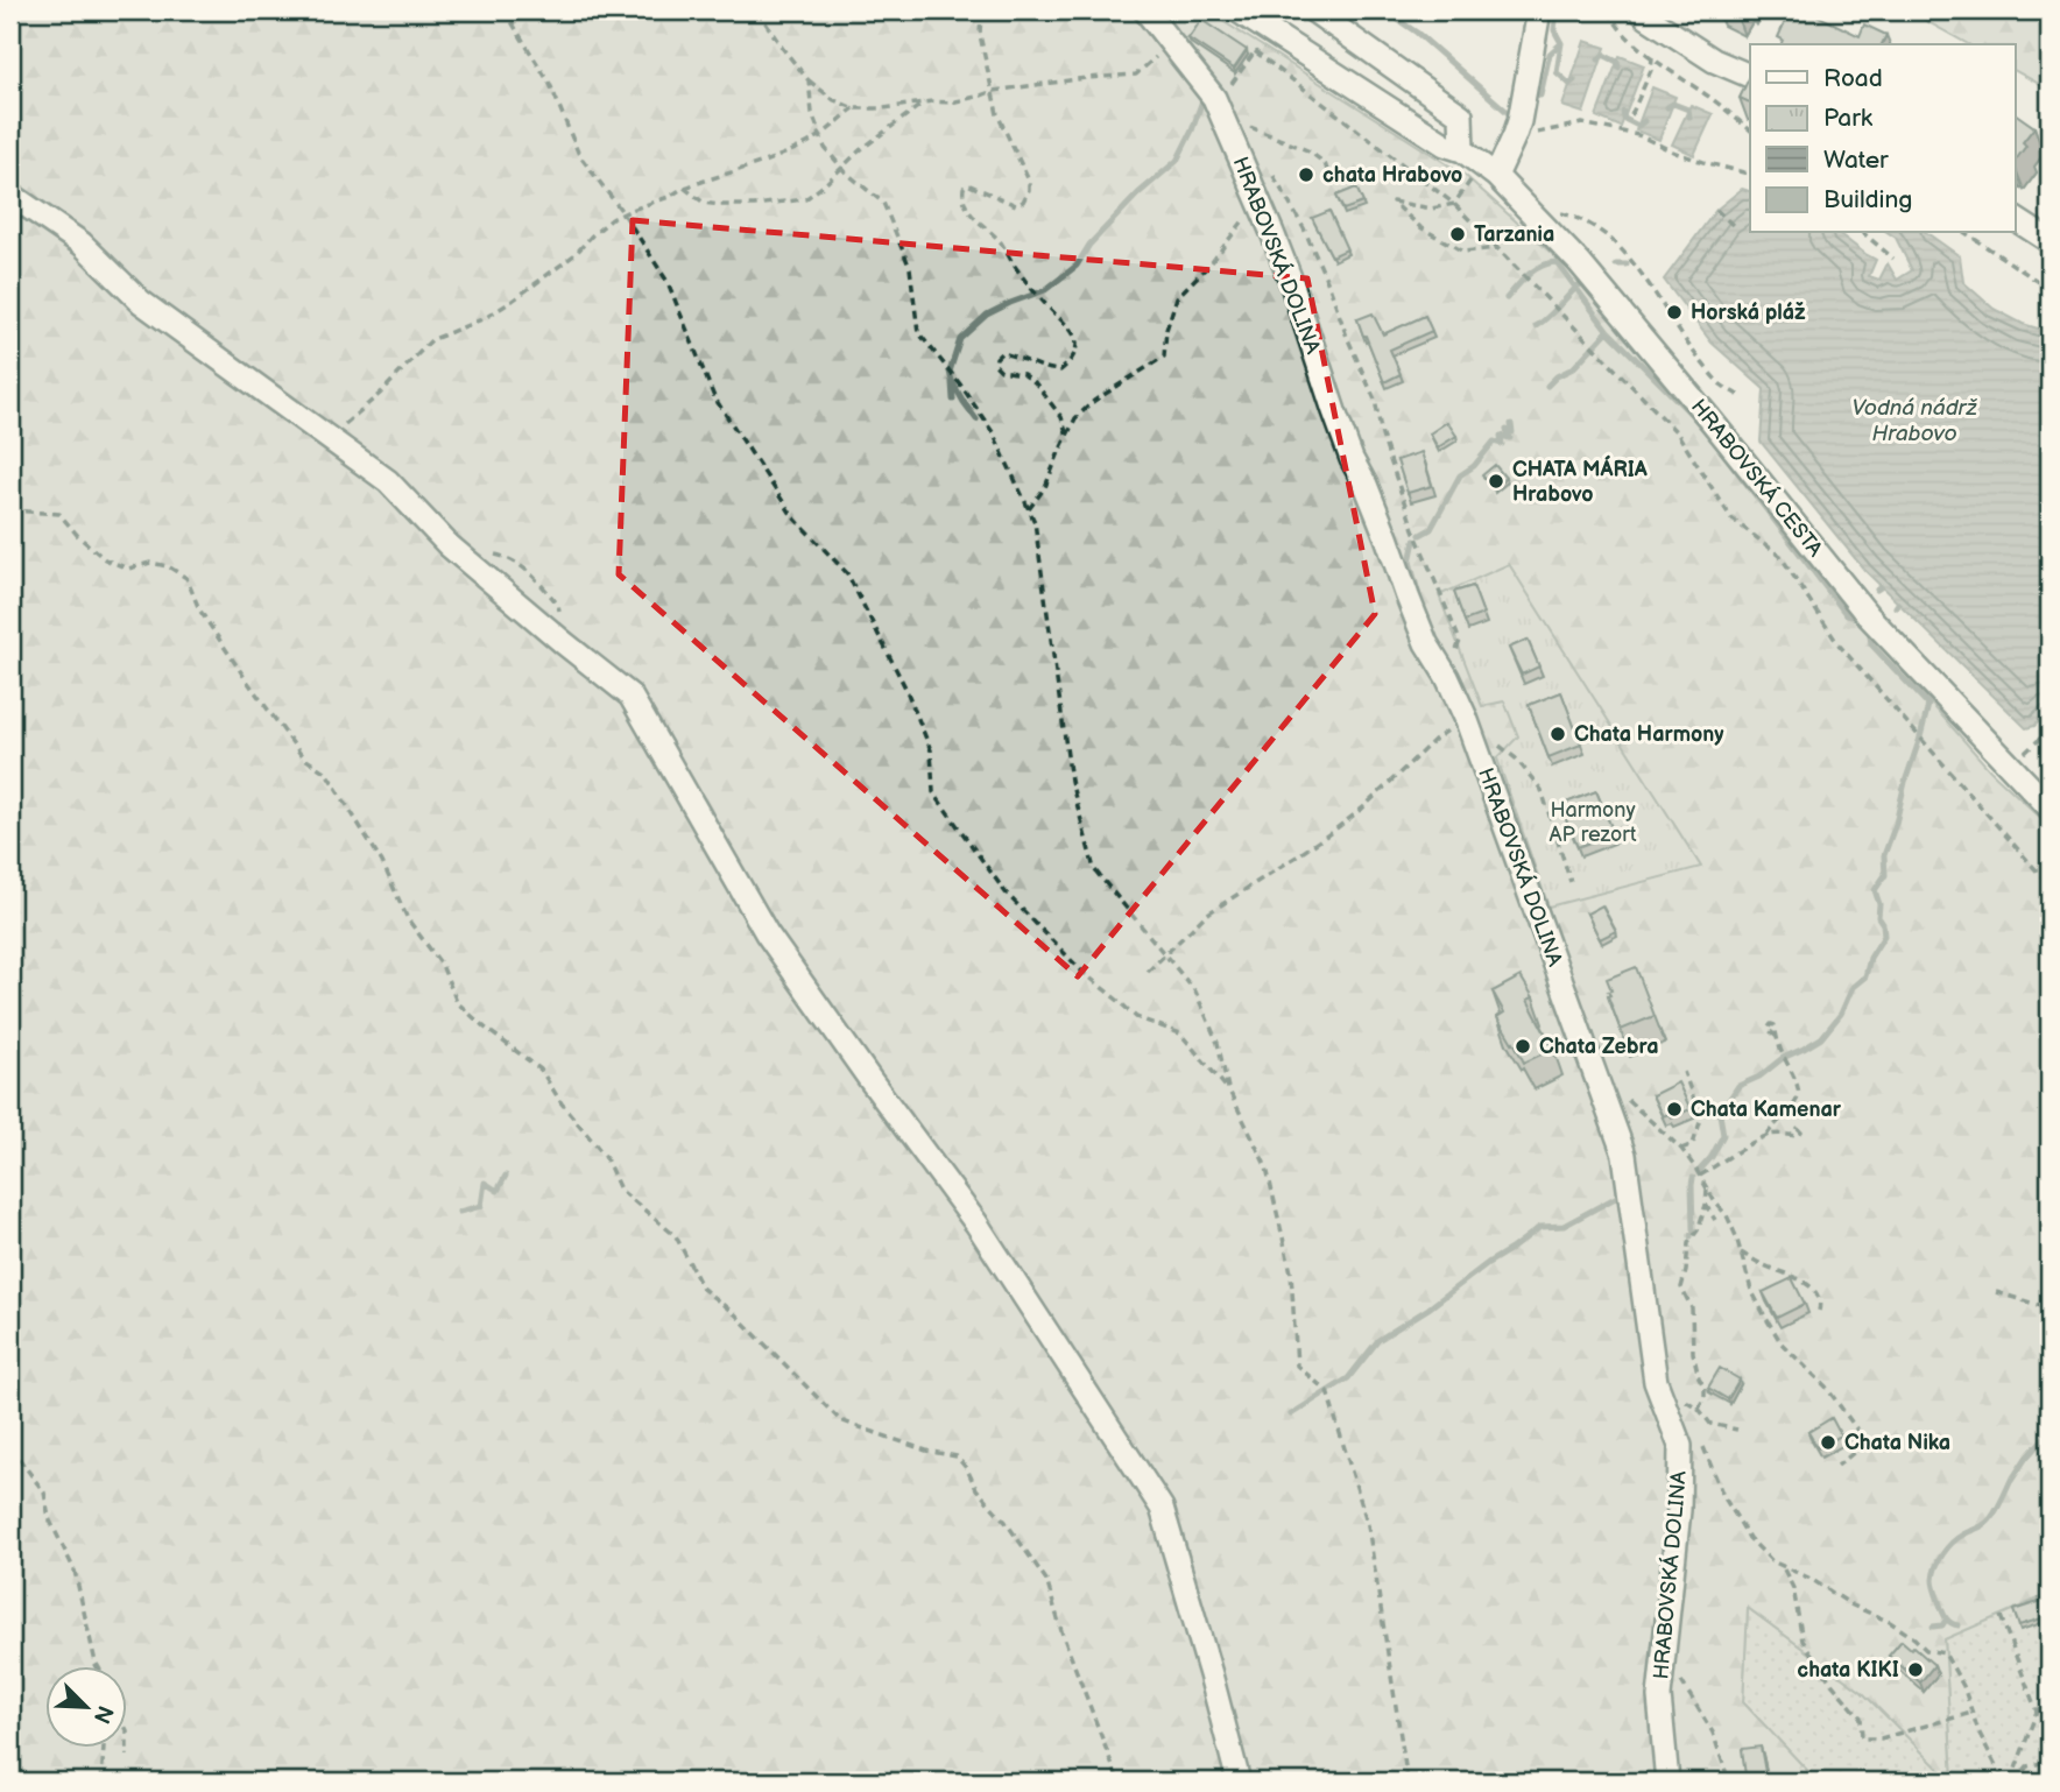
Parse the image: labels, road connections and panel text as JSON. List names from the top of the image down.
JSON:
{
  "streets": {
    "street": ["HRABOVSKÁ DOLINA", "HRABOVSKÁ CESTA"]
  },
  "water": ["Vodná nádrž Hrabovo"],
  "parks": ["Harmony AP rezort"],
  "places": [
    "chata Hrabovo",
    "Tarzania",
    "Horská pláž",
    "CHATA MÁRIA Hrabovo",
    "Chata Harmony",
    "Chata Zebra",
    "Chata Kamenar",
    "Chata Nika",
    "chata KIKI"
  ],
  "legend": [
    "Road",
    "Park",
    "Water",
    "Building"
  ],
  "north": "bottom right"
}
